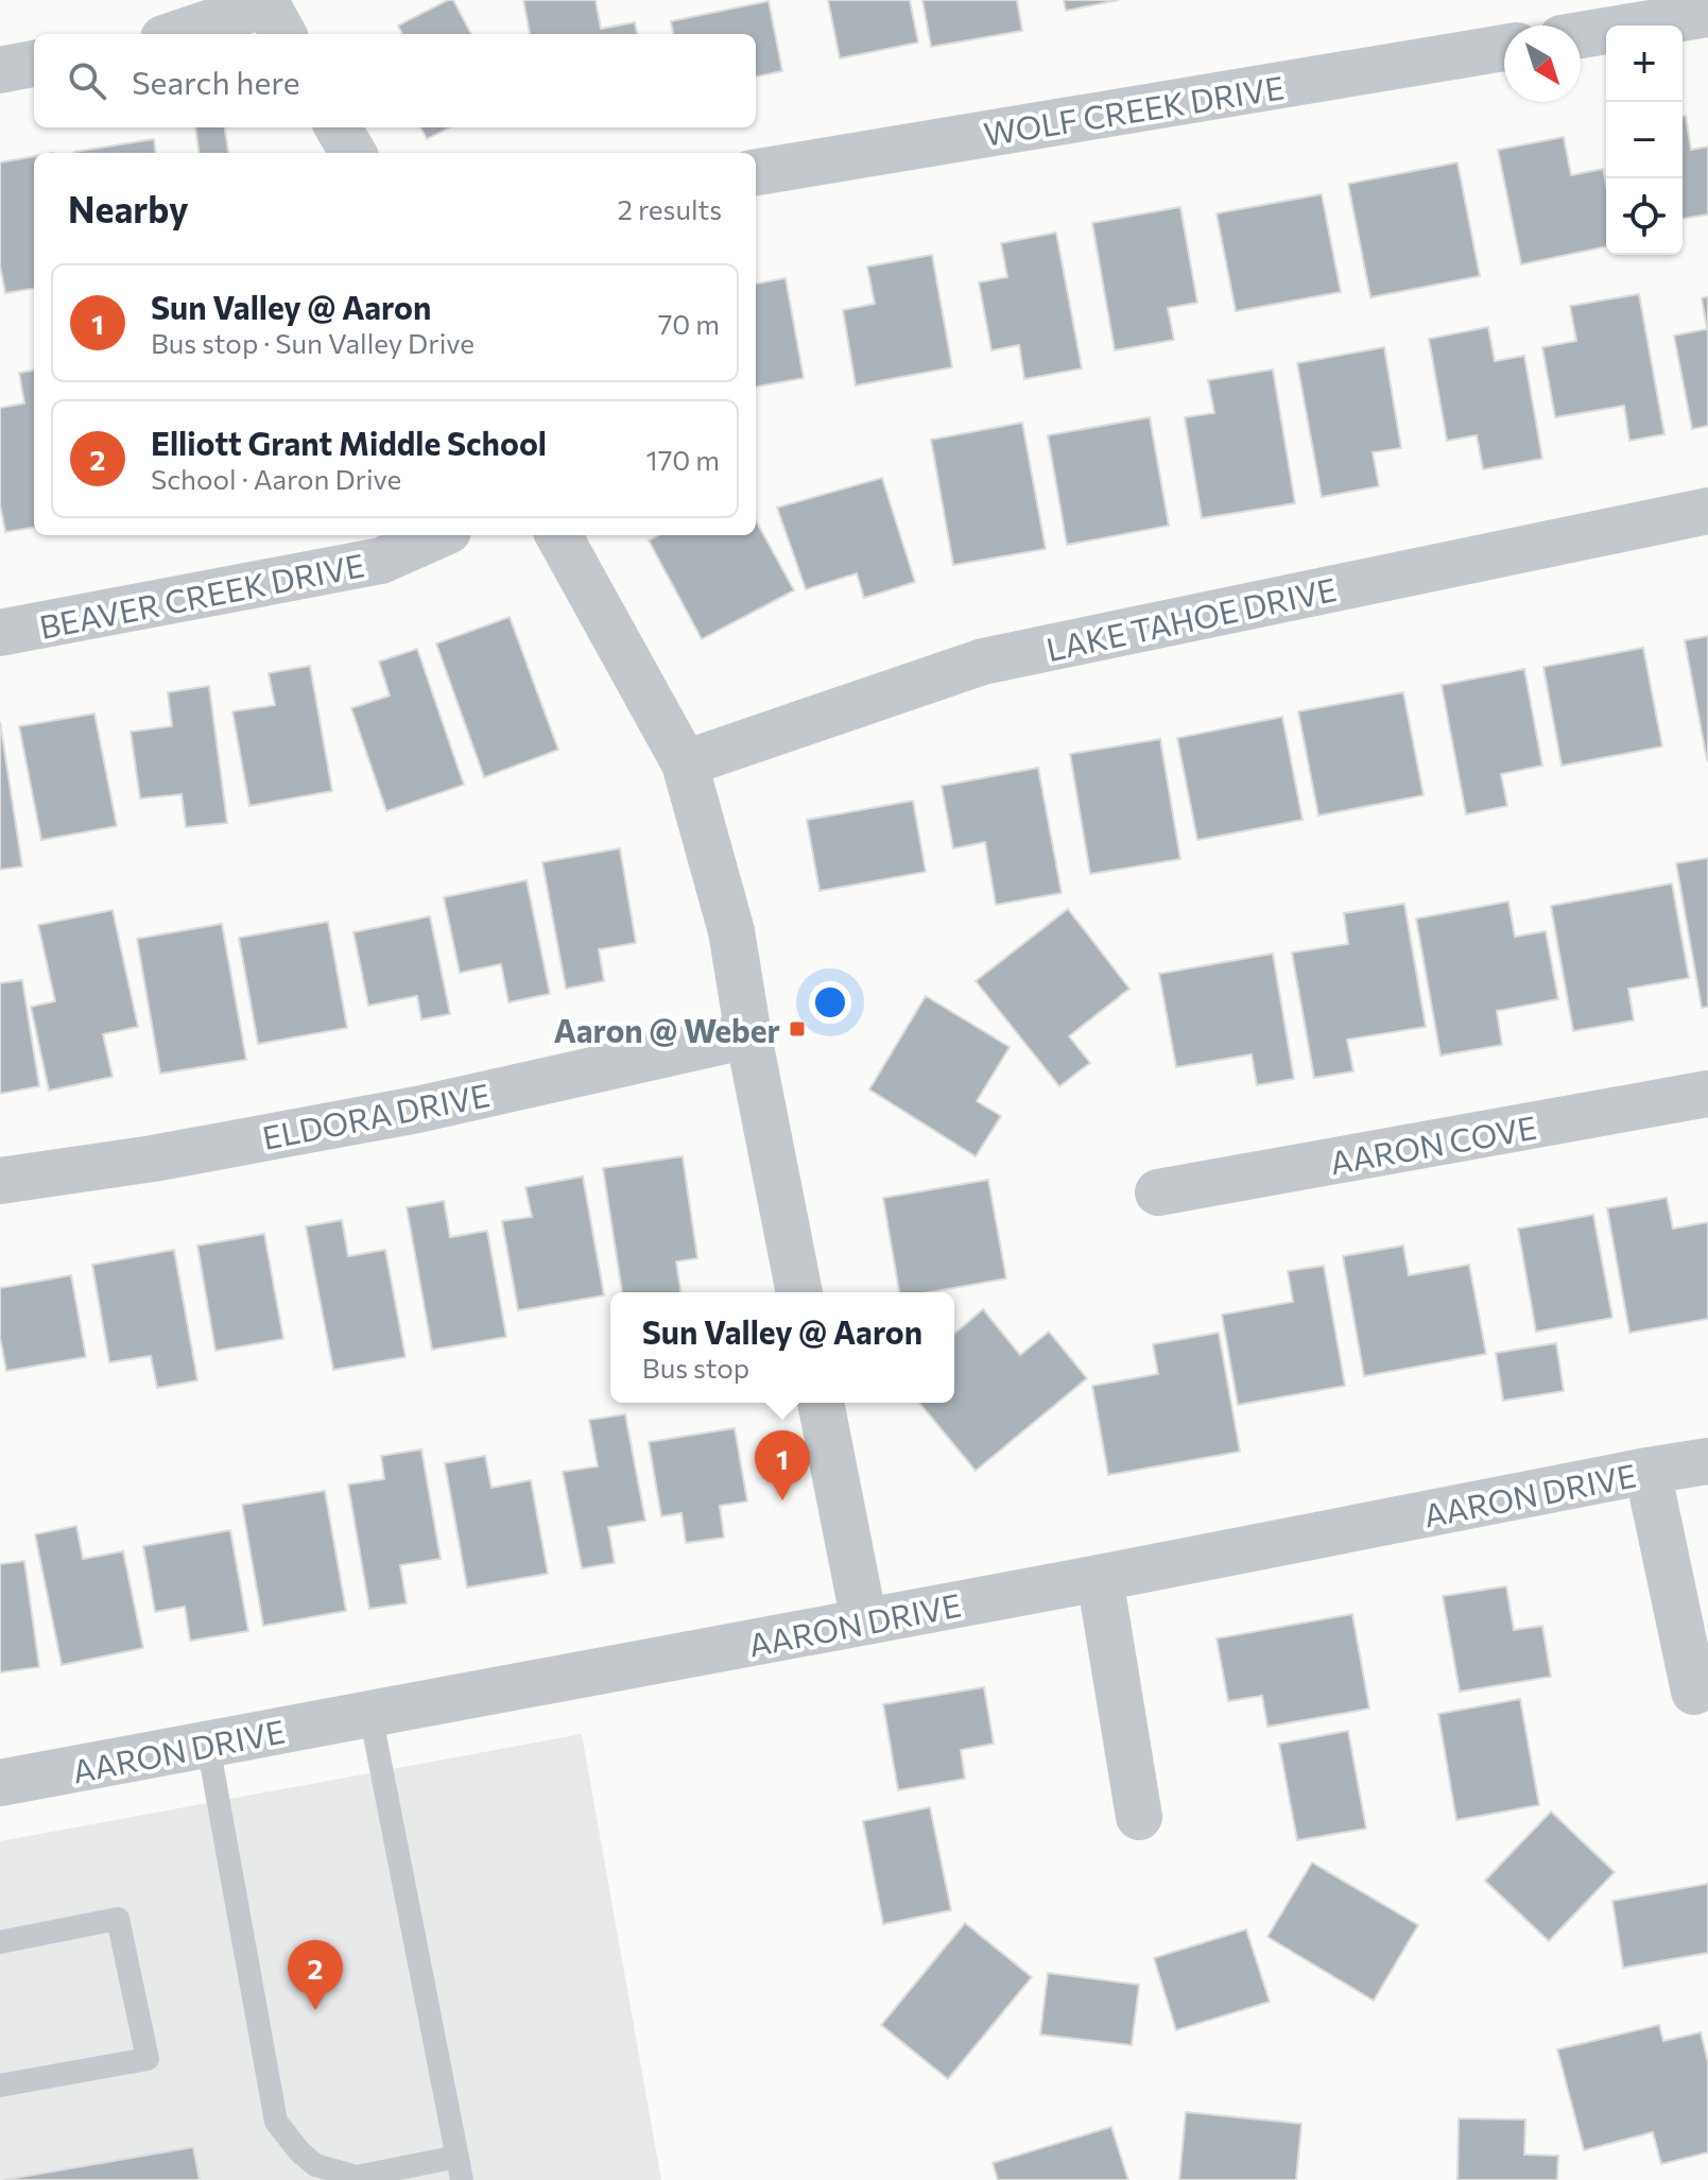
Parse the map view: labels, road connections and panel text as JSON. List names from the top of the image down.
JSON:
{
  "streets": {
    "street": [
      "WOLF CREEK DRIVE",
      "BEAVER CREEK DRIVE",
      "LAKE TAHOE DRIVE",
      "ELDORA DRIVE",
      "AARON COVE",
      "AARON DRIVE"
    ]
  },
  "places": {
    "transit": ["Aaron @ Weber"]
  },
  "north": "bottom right",
  "page": {
    "map_buttons": ["+", "−"],
    "search": "Search here",
    "heading": ["Nearby", "2 results"],
    "list": [
      {
        "mark": "1",
        "name": "Sun Valley @ Aaron",
        "note": "Bus stop · Sun Valley Drive",
        "value": "70 m"
      },
      {
        "mark": "2",
        "name": "Elliott Grant Middle School",
        "note": "School · Aaron Drive",
        "value": "170 m"
      }
    ],
    "popup": ["Sun Valley @ Aaron", "Bus stop"],
    "pins": ["1", "2"]
  }
}
